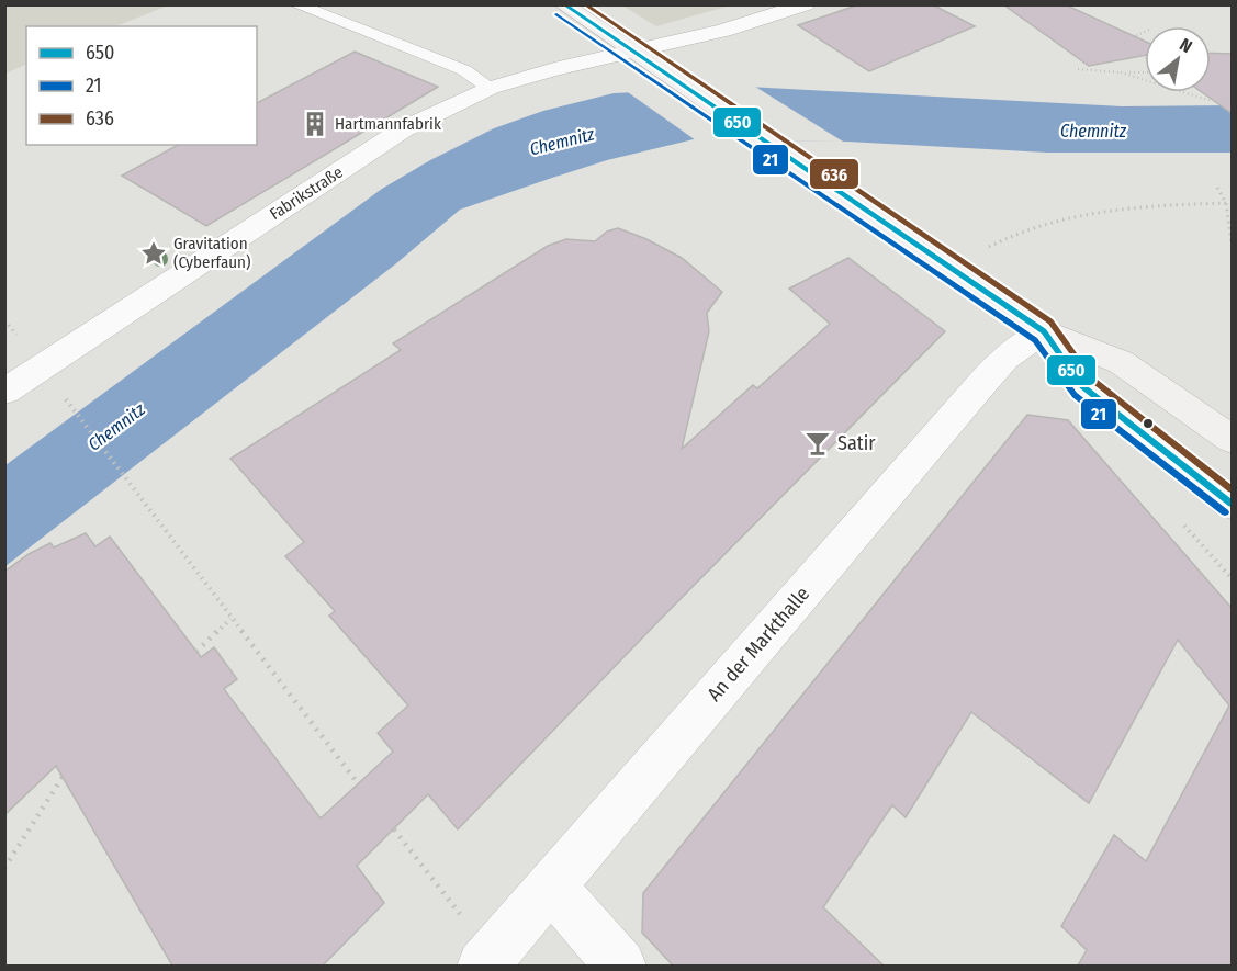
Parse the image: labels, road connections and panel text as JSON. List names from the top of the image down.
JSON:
{
  "streets": {
    "street": ["Fabrikstraße", "An der Markthalle"]
  },
  "water": ["Chemnitz"],
  "places": {
    "building": ["Hartmannfabrik"],
    "place": ["Gravitation (Cyberfaun)"],
    "bar": ["Satir"]
  },
  "lines": ["transit line 650", "transit line 636", "transit line 21"],
  "legend": ["650", "21", "636"],
  "north": "top right"
}
